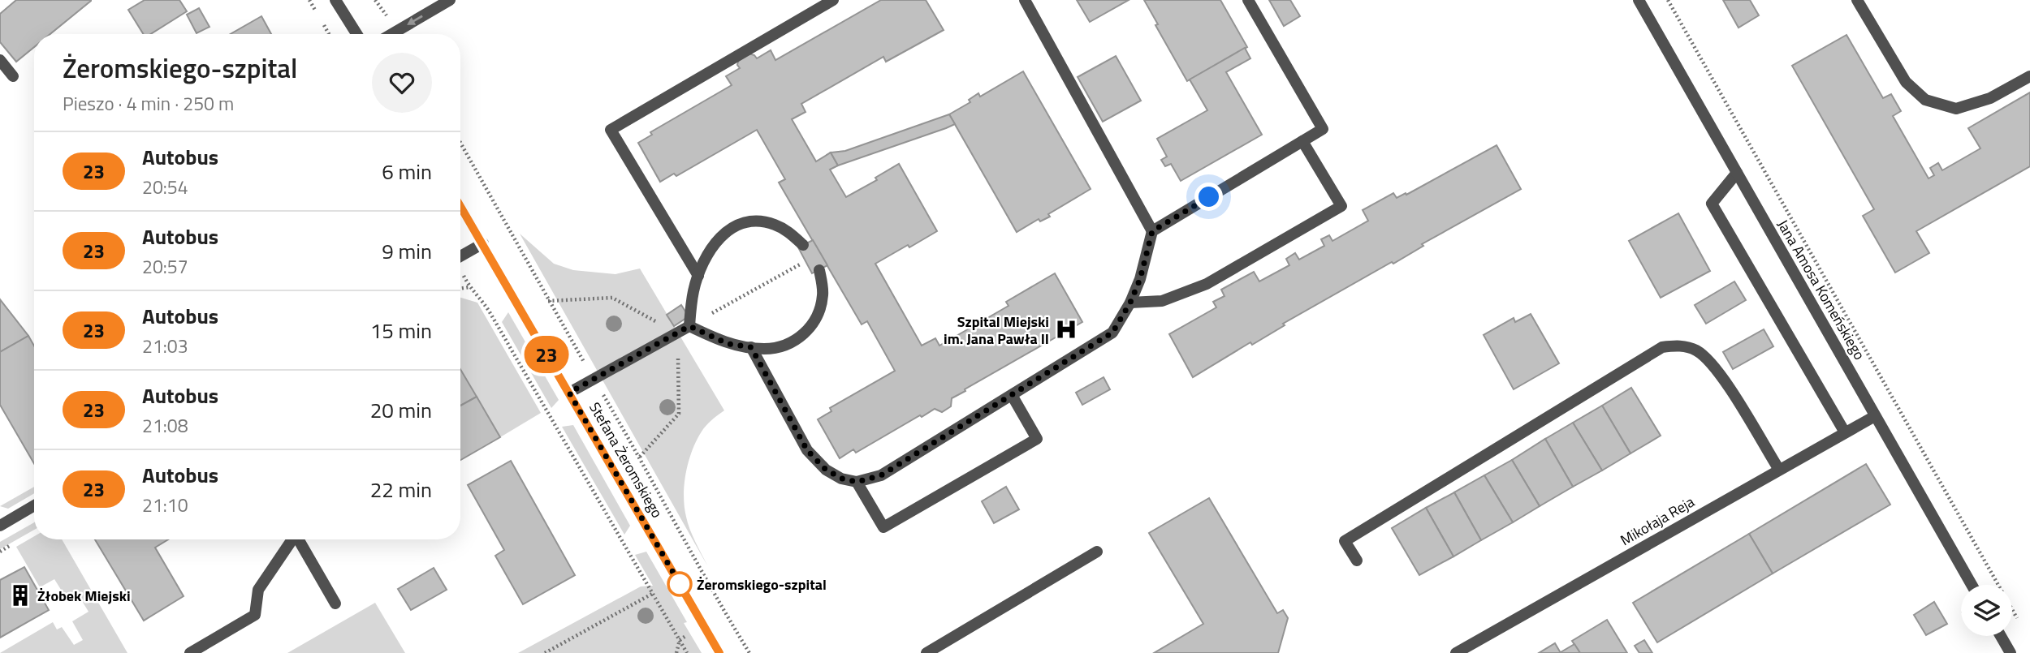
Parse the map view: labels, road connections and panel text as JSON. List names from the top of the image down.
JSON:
{
  "streets": {
    "street": ["Jana Amosa Komeńskiego", "Stefana Żeromskiego", "Mikołaja Reja"]
  },
  "crossings": [
    ["Jana Amosa Komeńskiego", "Mikołaja Reja"]
  ],
  "places": {
    "hospital": ["Szpital Miejski im. Jana Pawła II"],
    "other": ["Żeromskiego-szpital"],
    "building": ["Żłobek Miejski"]
  },
  "lines": ["bus line 23"],
  "page": {
    "on_map": "23",
    "heading": ["Żeromskiego-szpital", "Pieszo · 4 min · 250 m"],
    "list": [
      {
        "mark": "23",
        "name": "Autobus",
        "note": "20:54",
        "value": "6 min"
      },
      {
        "mark": "23",
        "name": "Autobus",
        "note": "20:57",
        "value": "9 min"
      },
      {
        "mark": "23",
        "name": "Autobus",
        "note": "21:03",
        "value": "15 min"
      },
      {
        "mark": "23",
        "name": "Autobus",
        "note": "21:08",
        "value": "20 min"
      },
      {
        "mark": "23",
        "name": "Autobus",
        "note": "21:10",
        "value": "22 min"
      }
    ]
  }
}
